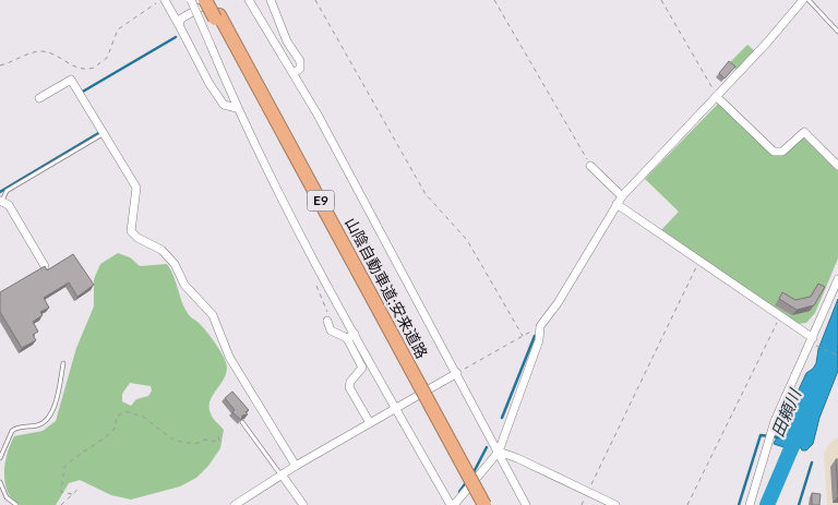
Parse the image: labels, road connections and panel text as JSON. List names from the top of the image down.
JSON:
{
  "streets": {
    "highway": ["E9", "山陰自動車道;安来道路"]
  },
  "water": ["田頼川"]
}
